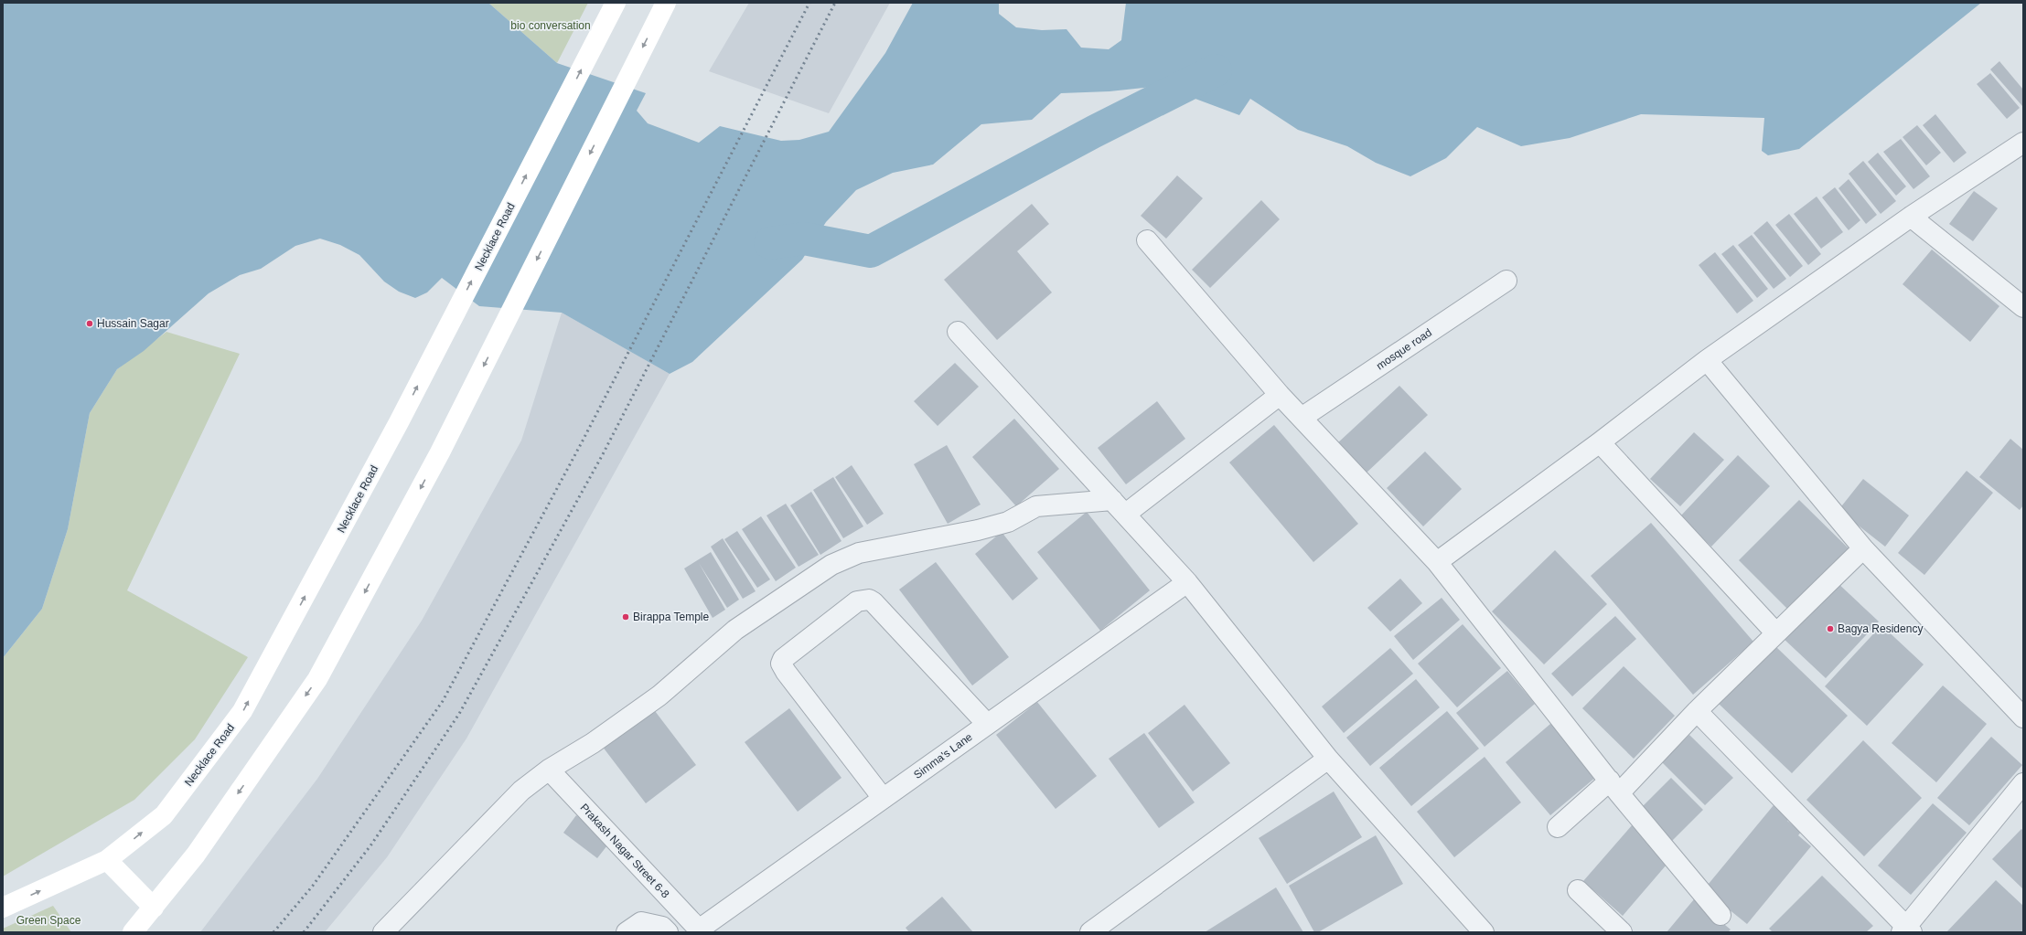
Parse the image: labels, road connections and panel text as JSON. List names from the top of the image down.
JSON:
{
  "streets": {
    "main road": ["Necklace Road"],
    "street": ["mosque road", "Simma's Lane", "Prakash Nagar Street 6-8"]
  },
  "crossings": [
    ["Simma's Lane", "Prakash Nagar Street 6-8"]
  ],
  "parks": ["bio conversation", "Green Space"],
  "places": ["Hussain Sagar", "Birappa Temple", "Bagya Residency"]
}
